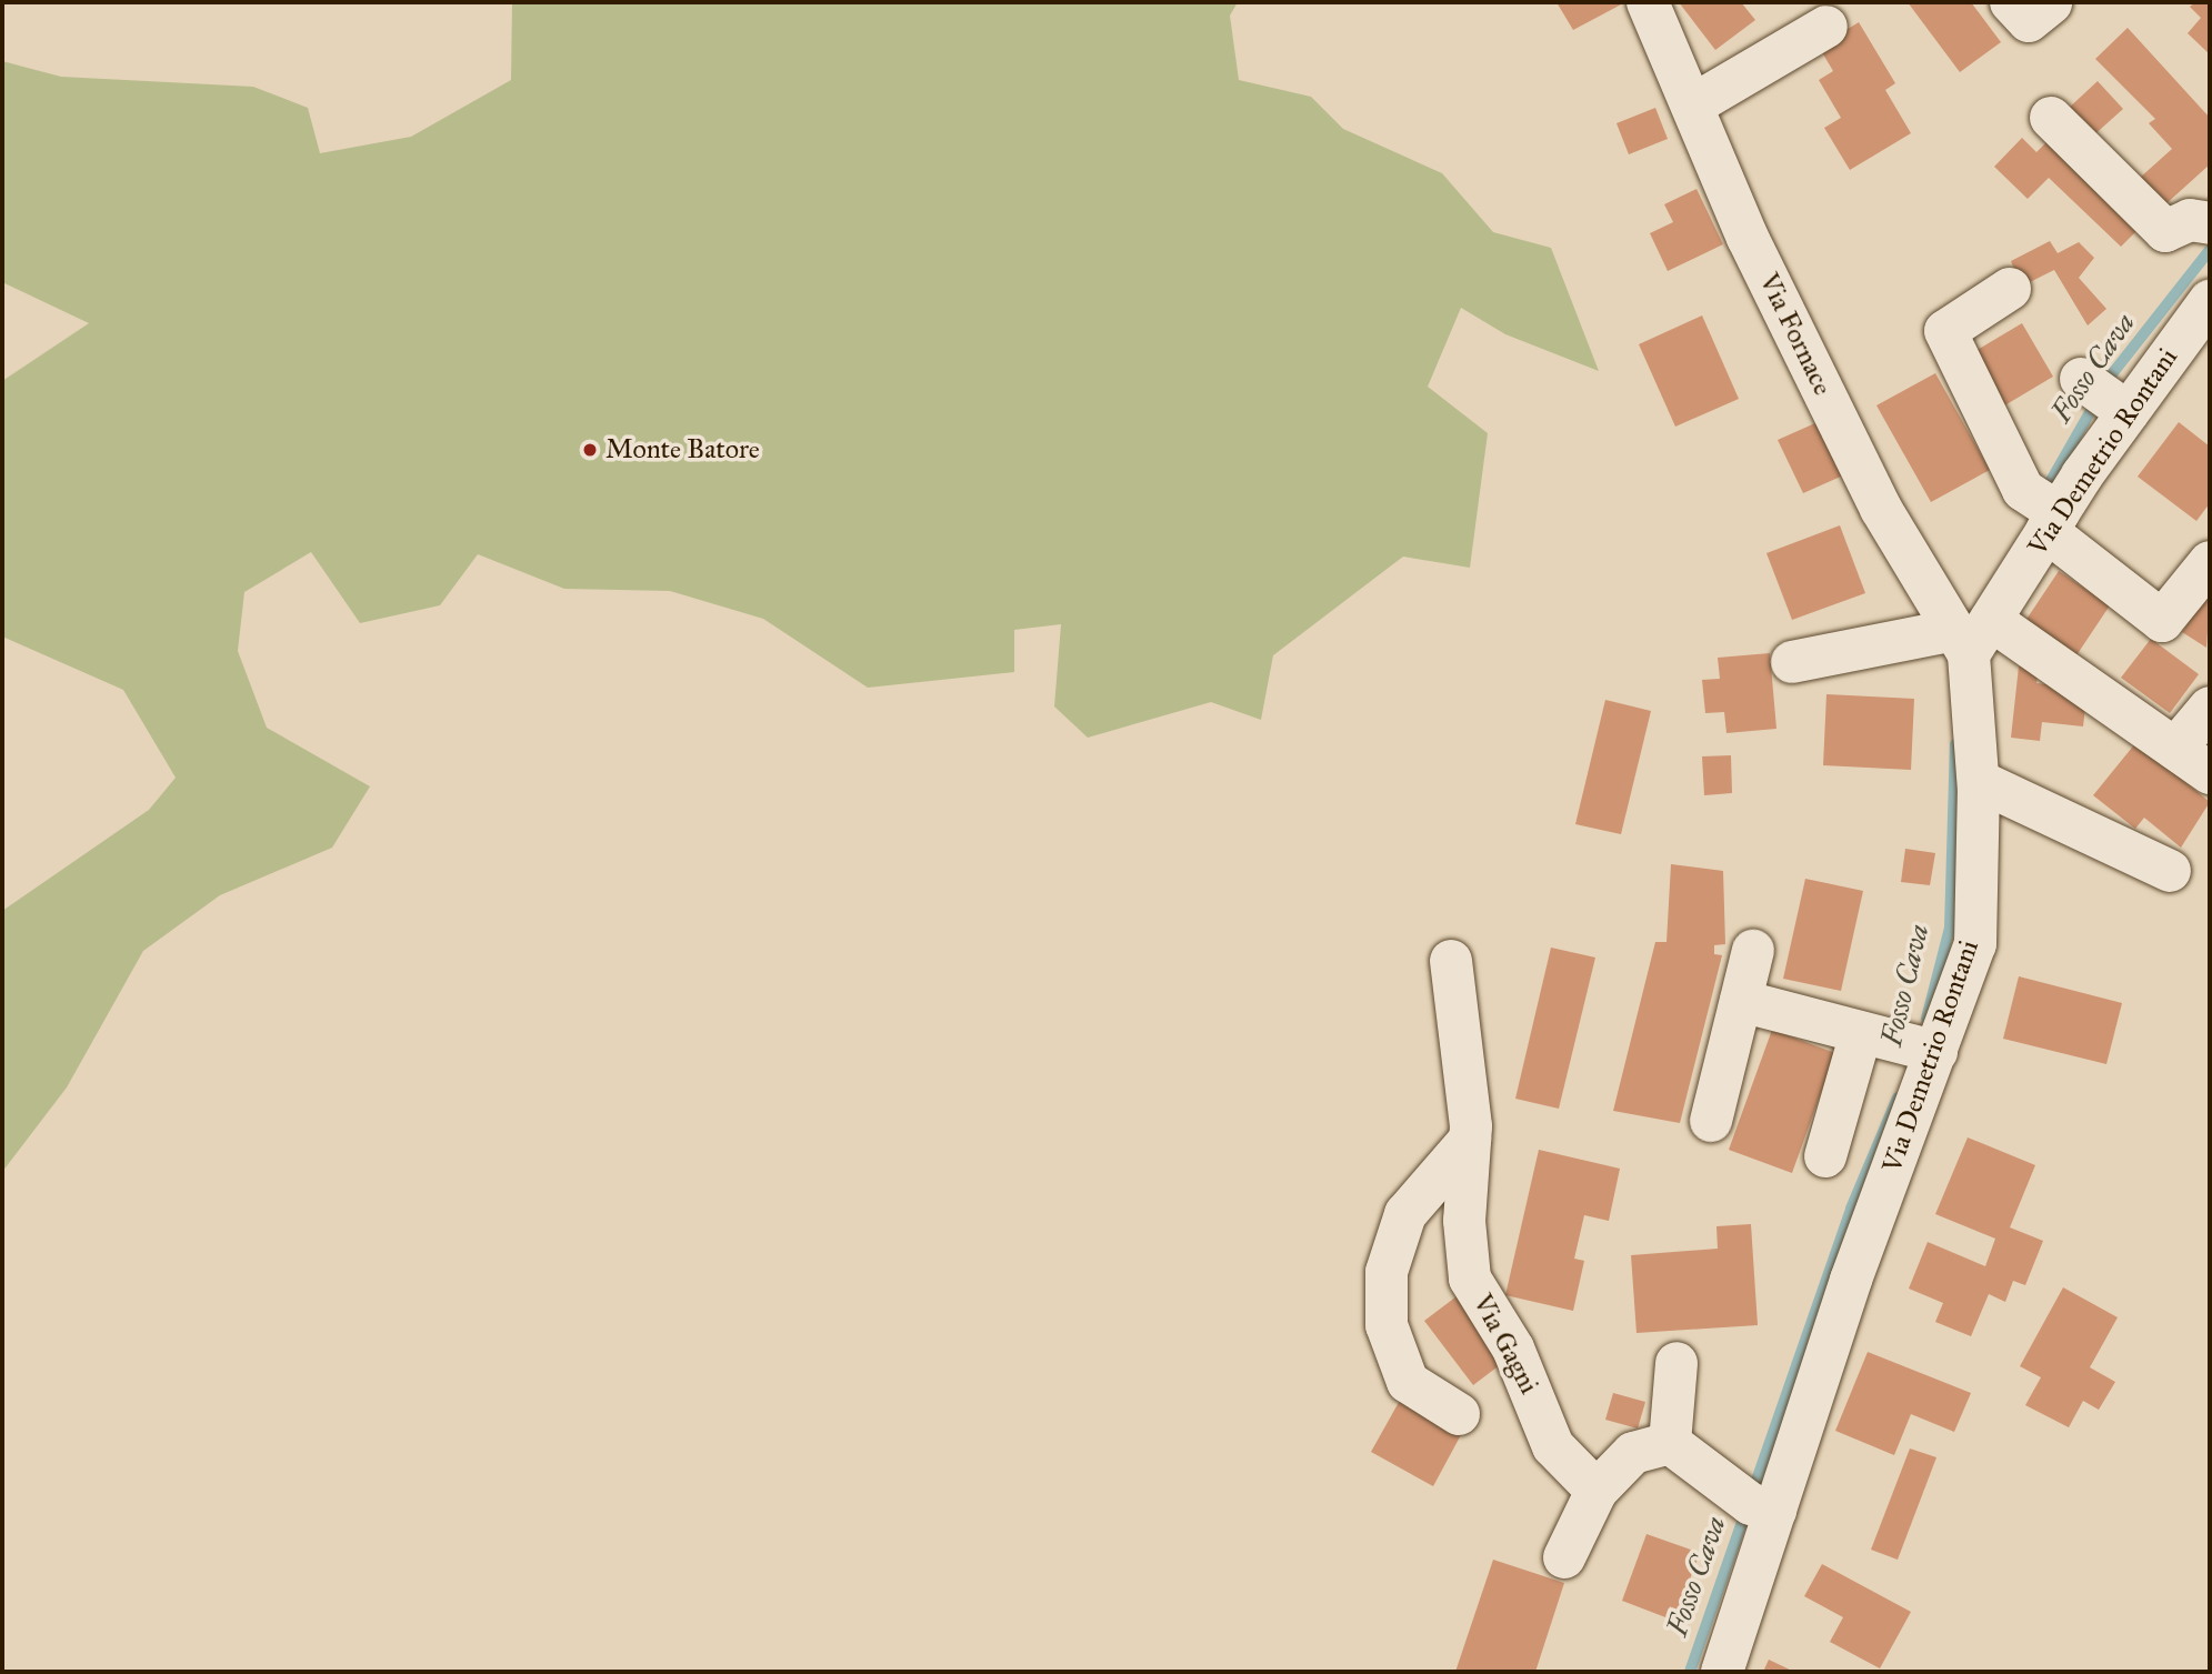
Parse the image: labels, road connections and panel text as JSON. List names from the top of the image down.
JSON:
{
  "streets": {
    "street": ["Via Fornace", "Via Demetrio Rontani", "Via Gagni"]
  },
  "crossings": [
    ["Via Fornace", "Via Demetrio Rontani"]
  ],
  "water": ["Fosso Cava"],
  "places": ["Monte Batore"]
}
